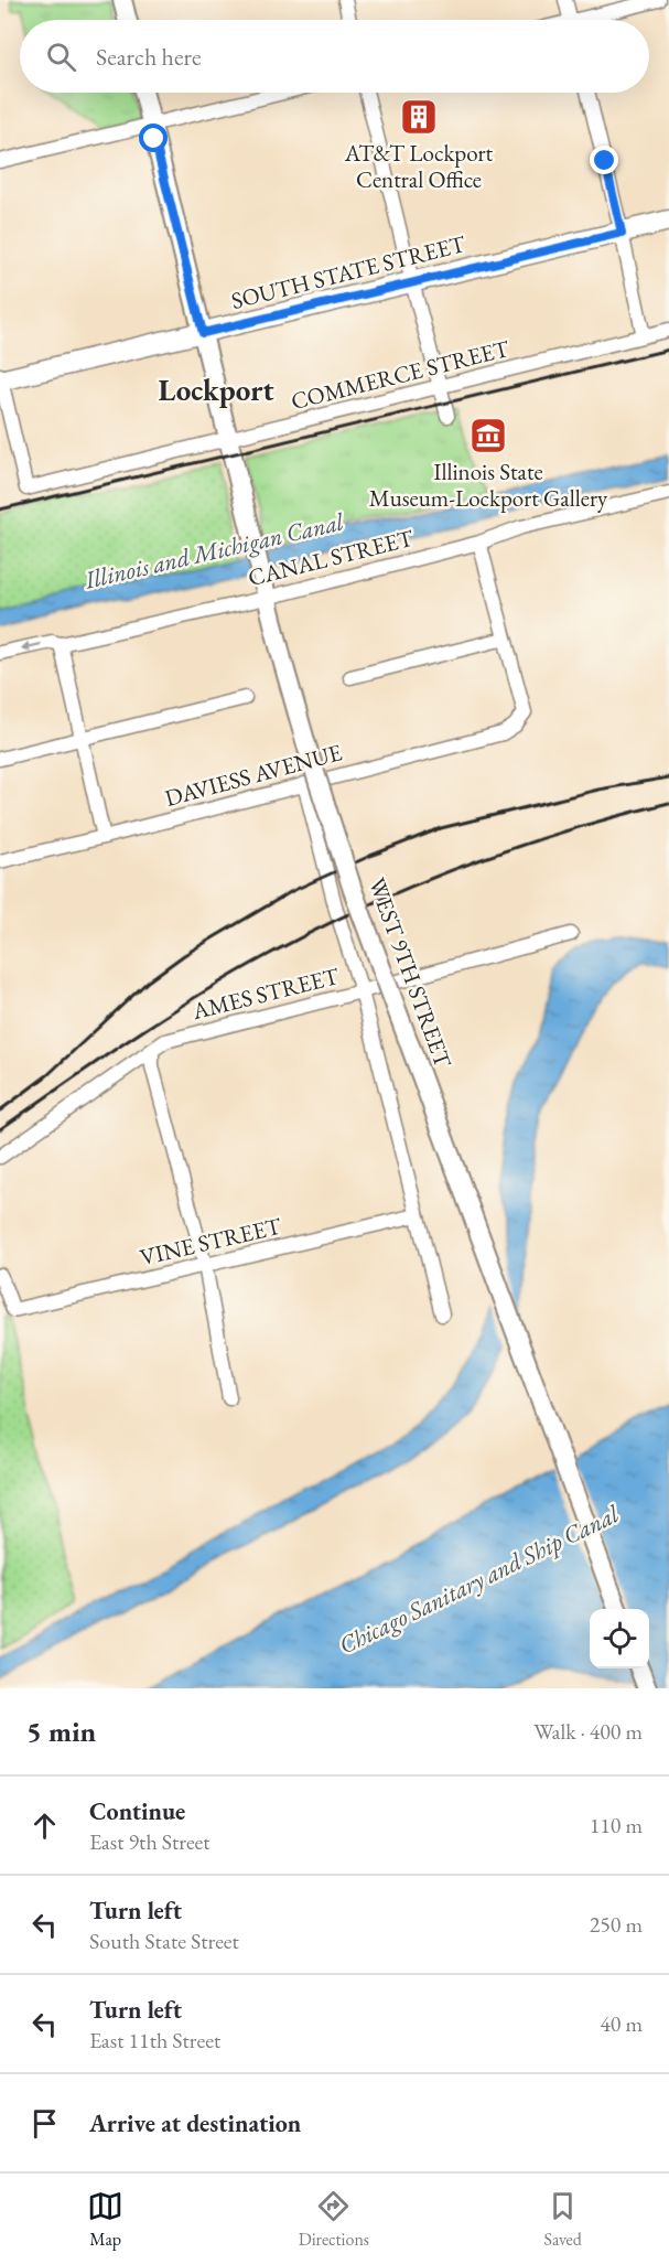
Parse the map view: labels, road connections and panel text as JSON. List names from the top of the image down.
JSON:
{
  "streets": {
    "main road": ["SOUTH STATE STREET", "WEST 9TH STREET"],
    "street": [
      "COMMERCE STREET",
      "CANAL STREET",
      "DAVIESS AVENUE",
      "AMES STREET",
      "VINE STREET"
    ]
  },
  "crossings": [
    ["SOUTH STATE STREET", "COMMERCE STREET"],
    ["SOUTH STATE STREET", "WEST 9TH STREET"],
    ["COMMERCE STREET", "WEST 9TH STREET"],
    ["CANAL STREET", "WEST 9TH STREET"],
    ["DAVIESS AVENUE", "WEST 9TH STREET"],
    ["WEST 9TH STREET", "AMES STREET"],
    ["WEST 9TH STREET", "VINE STREET"]
  ],
  "districts": ["Lockport"],
  "water": ["Illinois and Michigan Canal", "Chicago Sanitary and Ship Canal"],
  "places": {
    "building": ["AT&T Lockport Central Office"],
    "museum": ["Illinois State Museum-Lockport Gallery"]
  },
  "page": {
    "search": "Search here",
    "heading": ["5 min", "Walk · 400 m"],
    "list": [
      ["Continue", "East 9th Street", "110 m"],
      ["Turn left", "South State Street", "250 m"],
      ["Turn left", "East 11th Street", "40 m"],
      "Arrive at destination"
    ],
    "nav": ["Map", "Directions", "Saved"]
  }
}
